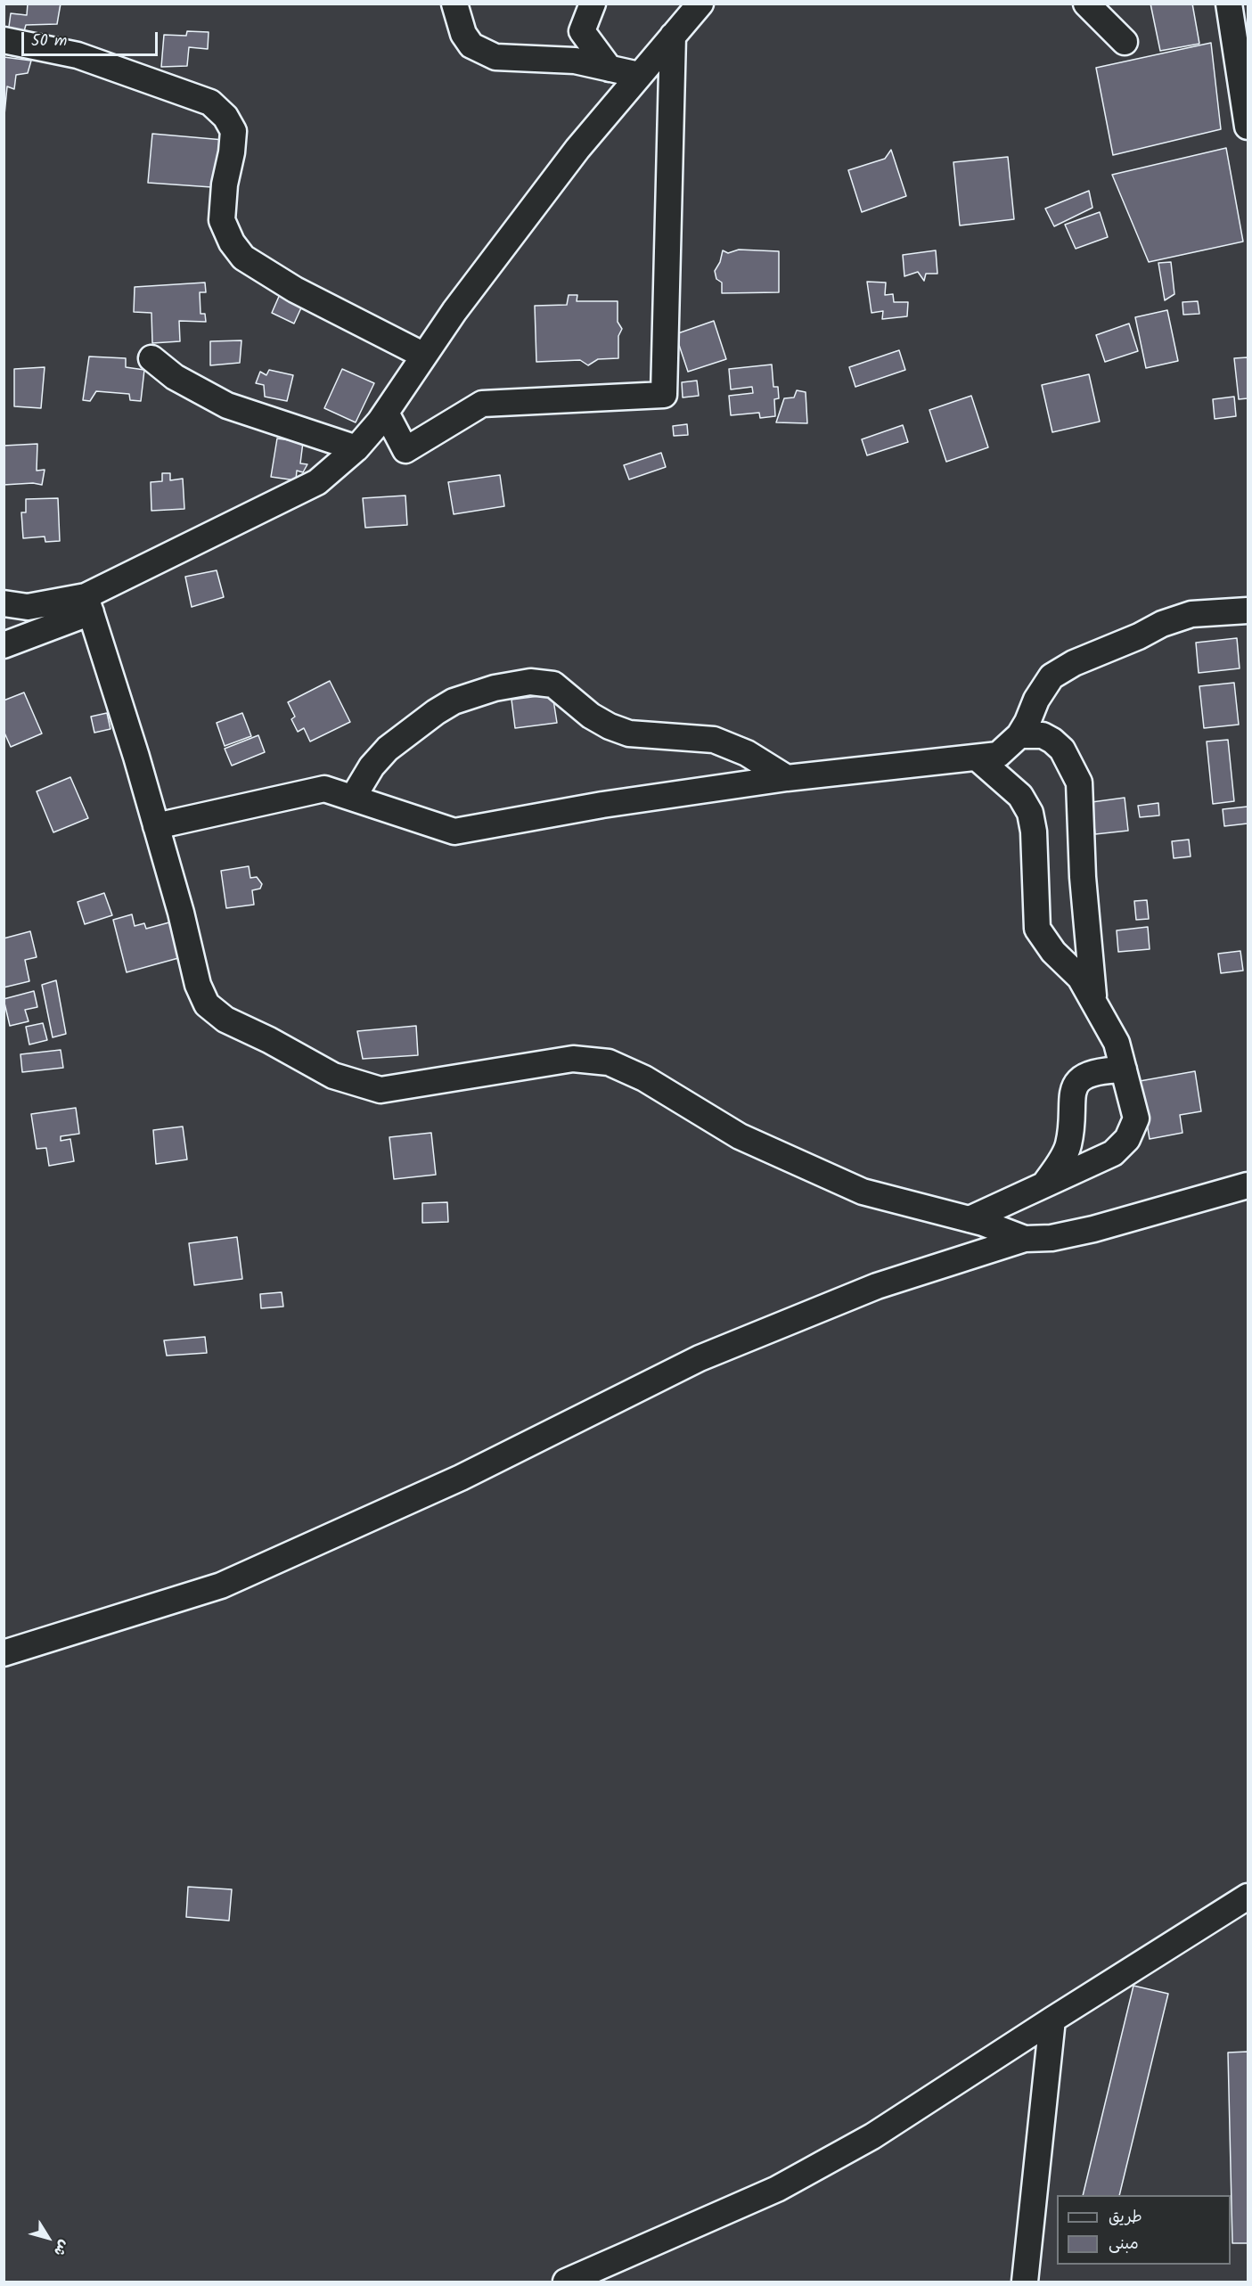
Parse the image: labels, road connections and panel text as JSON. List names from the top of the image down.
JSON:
{
  "legend": ["طريق", "مبنى"],
  "scale_bar": "50 m",
  "north": "bottom right"
}
